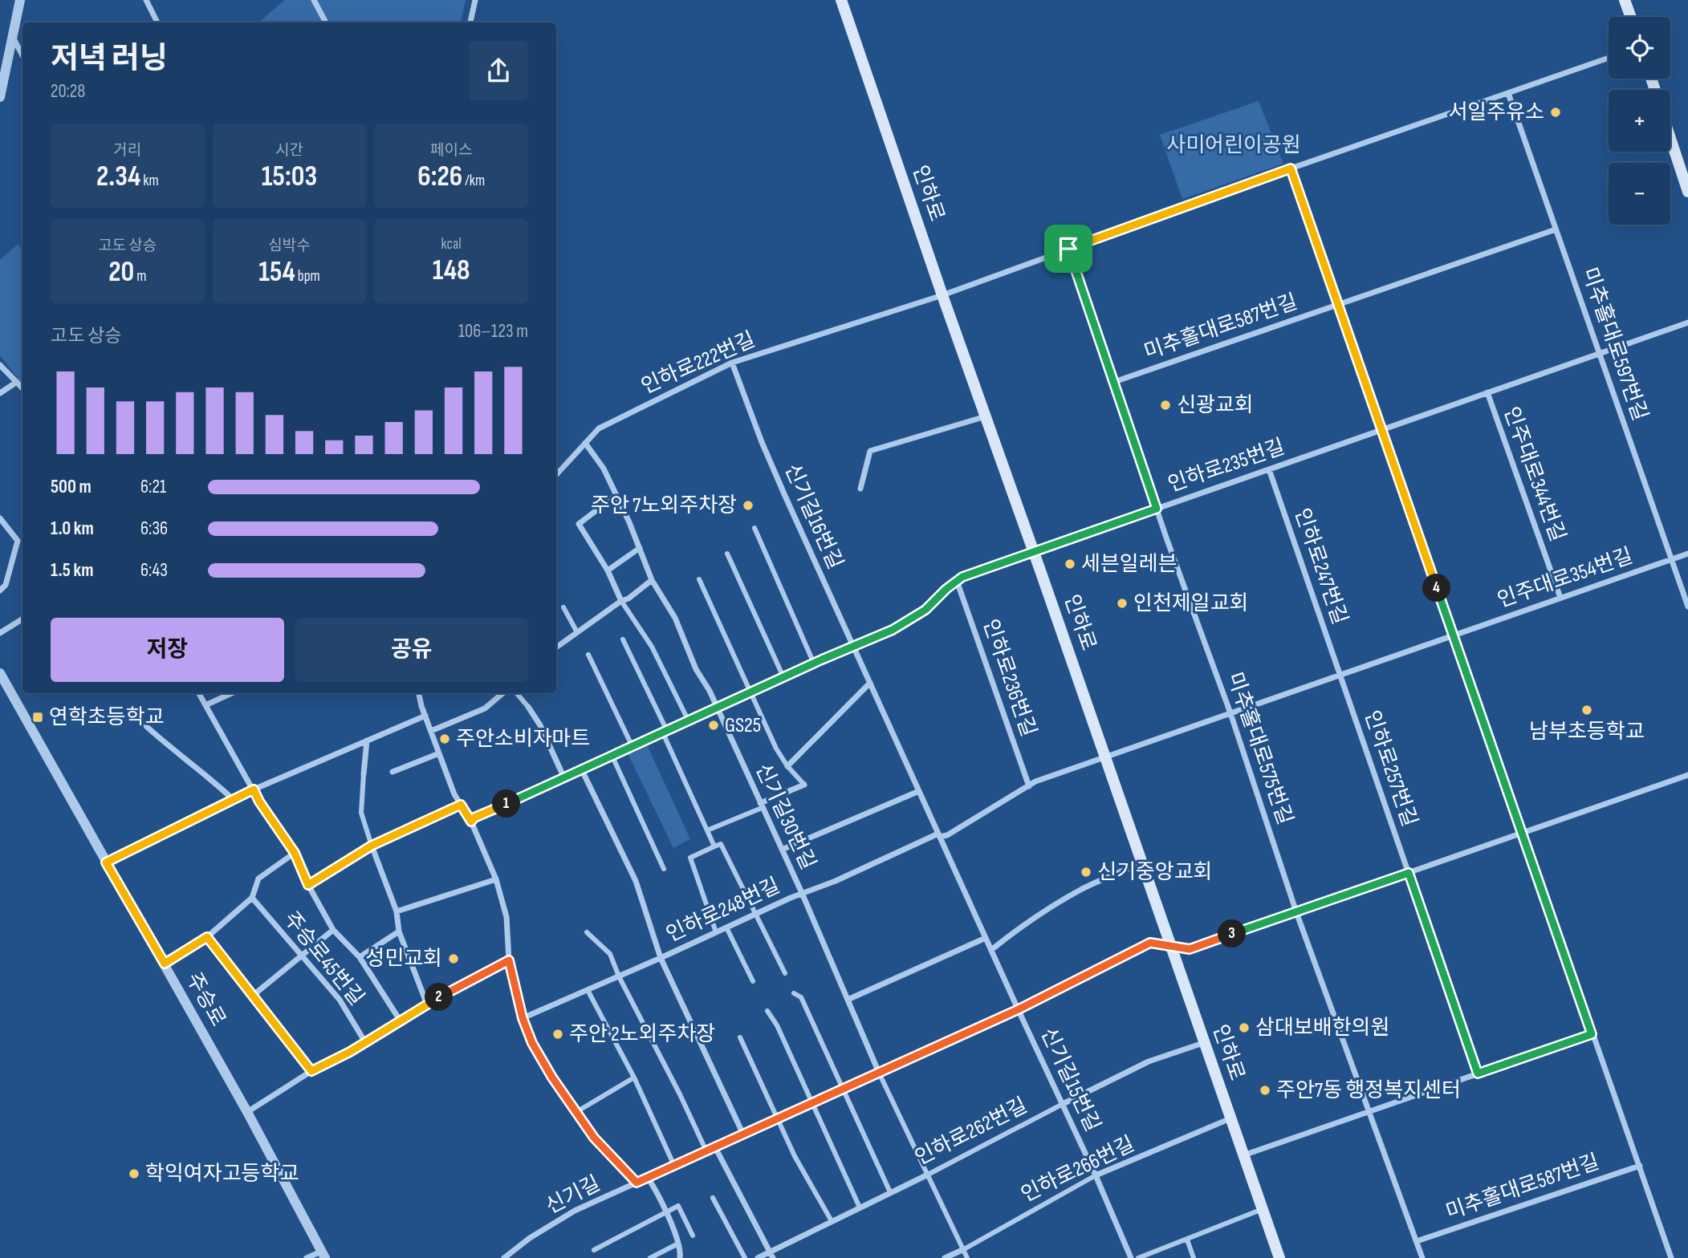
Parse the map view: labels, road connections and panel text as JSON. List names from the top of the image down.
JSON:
{
  "streets": {
    "main road": ["인하로"],
    "street": [
      "미추홀대로587번길",
      "미추홀대로597번길",
      "인하로222번길",
      "인하로235번길",
      "인주대로344번길",
      "신기길16번길",
      "인하로247번길",
      "인주대로354번길",
      "인하로236번길",
      "미추홀대로575번길",
      "인하로257번길",
      "신기길30번길",
      "인하로248번길",
      "주승로45번길",
      "주승로",
      "신기길15번길",
      "인하로262번길",
      "인하로266번길",
      "신기길"
    ]
  },
  "crossings": [
    ["인하로", "인하로222번길"],
    ["인하로", "인하로235번길"],
    ["인하로", "인하로248번길"],
    ["인하로", "인하로262번길"],
    ["인하로", "인하로266번길"],
    ["인하로", "신기길"],
    ["미추홀대로587번길", "미추홀대로597번길"],
    ["미추홀대로587번길", "미추홀대로575번길"],
    ["미추홀대로597번길", "인하로222번길"],
    ["미추홀대로597번길", "인주대로344번길"],
    ["미추홀대로597번길", "인주대로354번길"],
    ["인하로222번길", "신기길16번길"],
    ["인하로222번길", "미추홀대로575번길"],
    ["인하로222번길", "신기길30번길"],
    ["인하로235번길", "인주대로344번길"],
    ["인하로235번길", "인하로247번길"],
    ["인하로235번길", "인하로236번길"],
    ["인하로235번길", "미추홀대로575번길"],
    ["인주대로344번길", "인주대로354번길"],
    ["신기길16번길", "인하로248번길"],
    ["신기길16번길", "신기길15번길"],
    ["신기길16번길", "신기길"],
    ["인하로247번길", "인하로257번길"],
    ["인하로236번길", "인하로248번길"],
    ["신기길30번길", "인하로248번길"],
    ["신기길30번길", "신기길"],
    ["신기길15번길", "인하로262번길"],
    ["신기길15번길", "인하로266번길"],
    ["신기길15번길", "신기길"]
  ],
  "parks": ["사미어린이공원"],
  "places": {
    "other": [
      "서일주유소",
      "신광교회",
      "주안 7노외주차장",
      "세븐일레븐",
      "인천제일교회",
      "남부초등학교",
      "GS25",
      "주안소비자마트",
      "신기중앙교회",
      "성민교회",
      "삼대보배한의원",
      "주안 2노외주차장",
      "주안7동 행정복지센터",
      "학익여자고등학교"
    ],
    "transit": ["연학초등학교"]
  },
  "page": {
    "map_buttons": ["+", "−"],
    "heading": ["저녁 러닝", "20:28"],
    "stats": [
      ["거리", "2.34 km"],
      ["시간", "15:03"],
      ["페이스", "6:26 /km"],
      ["고도 상승", "20 m"],
      ["심박수", "154 bpm"],
      ["kcal", "148"]
    ],
    "chart": ["고도 상승", "106–123 m"],
    "list": [
      {
        "name": "500 m",
        "note": "6:21"
      },
      {
        "name": "1.0 km",
        "note": "6:36"
      },
      {
        "name": "1.5 km",
        "note": "6:43"
      }
    ],
    "pins": [
      "4",
      "1",
      "3",
      "2"
    ],
    "buttons": ["저장", "공유"]
  }
}
